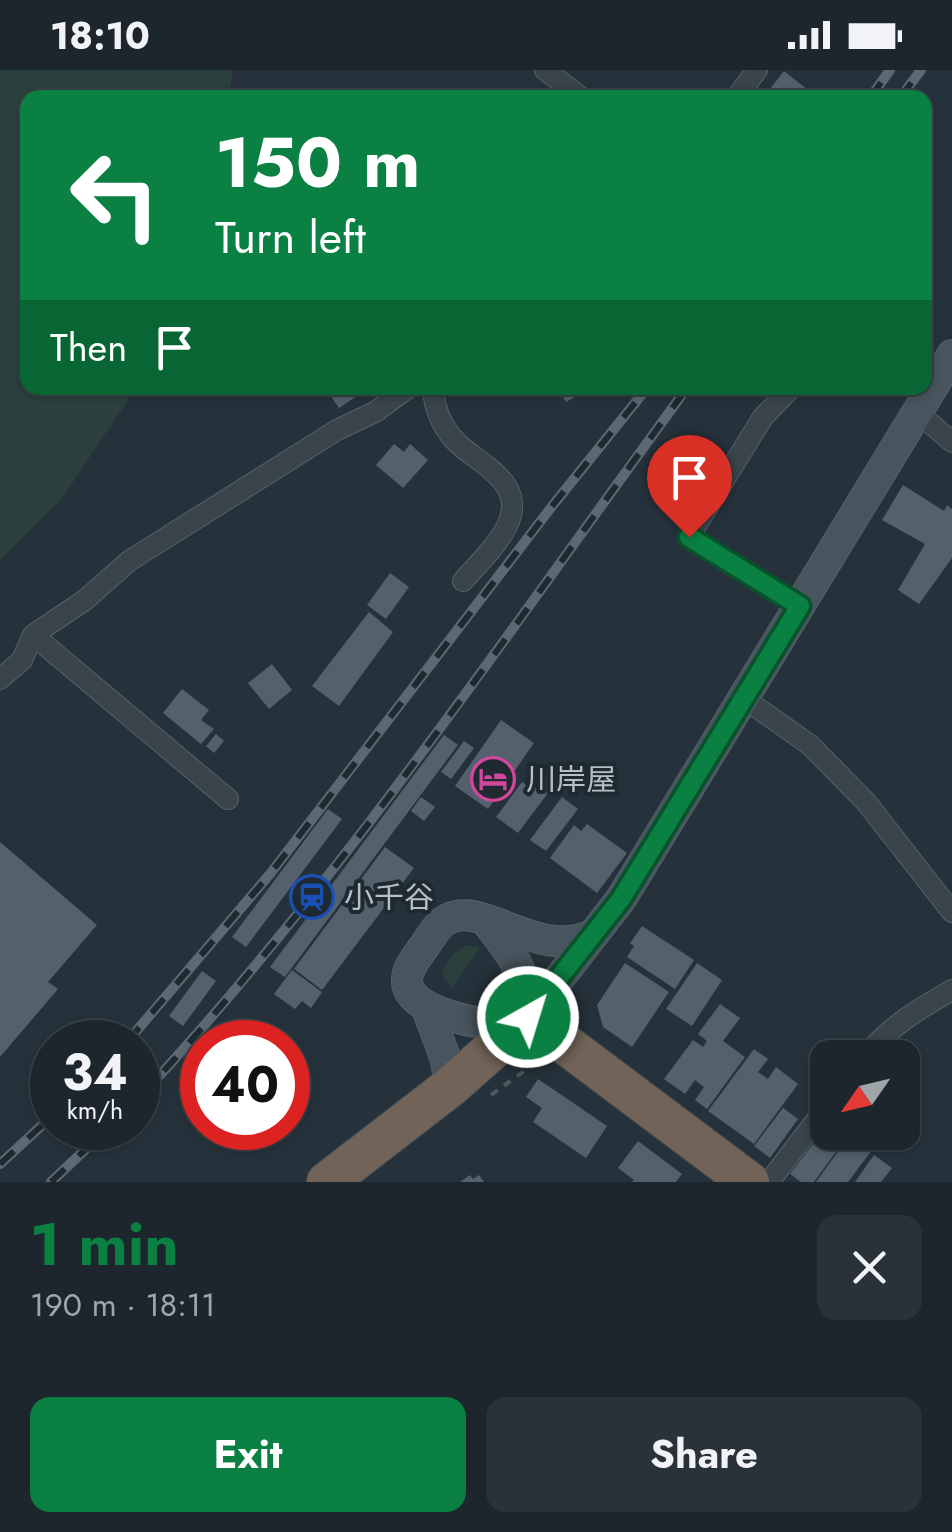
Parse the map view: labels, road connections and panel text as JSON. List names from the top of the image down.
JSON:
{
  "places": {
    "hotel": ["川岸屋"],
    "station": ["小千谷"]
  },
  "north": "bottom left",
  "page": {
    "status": "18:10",
    "turn": ["150 m", "Turn left"],
    "then": "Then",
    "speed": "34 km/h",
    "limit": "40",
    "heading": ["1 min", "190 m · 18:11"],
    "buttons": ["Exit", "Share"]
  }
}
